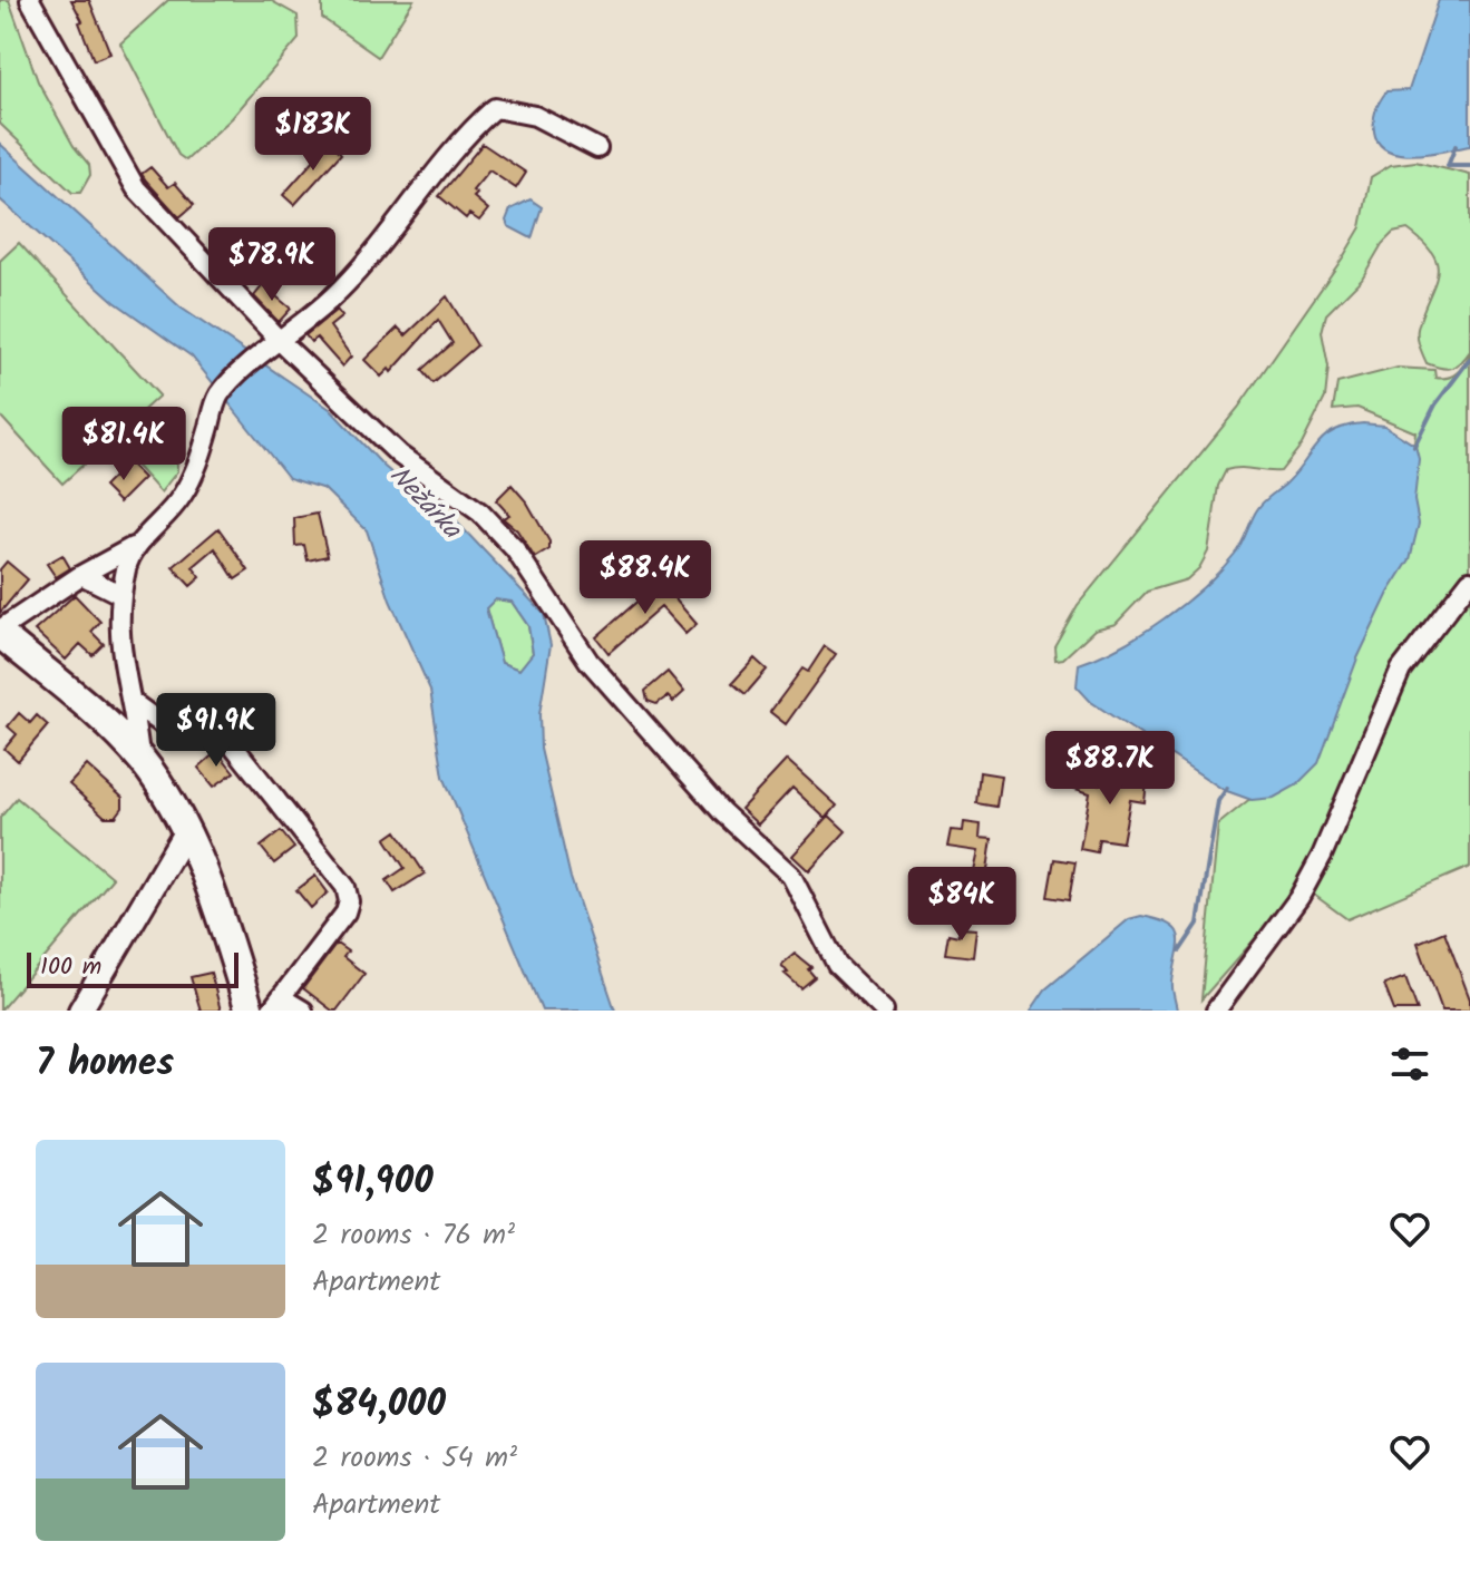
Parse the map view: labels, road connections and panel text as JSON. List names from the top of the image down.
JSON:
{
  "water": ["Nežárka"],
  "scale_bar": "100 m",
  "page": {
    "price": [
      "$183K",
      "$78.9K",
      "$81.4K",
      "$88.4K",
      "$91.9K",
      "$88.7K",
      "$84K"
    ],
    "scale": "100 m",
    "heading": "7 homes",
    "list": [
      {
        "name": "$91,900",
        "note": "2 rooms · 76 m² · Apartment"
      },
      {
        "name": "$84,000",
        "note": "2 rooms · 54 m² · Apartment"
      }
    ]
  }
}
